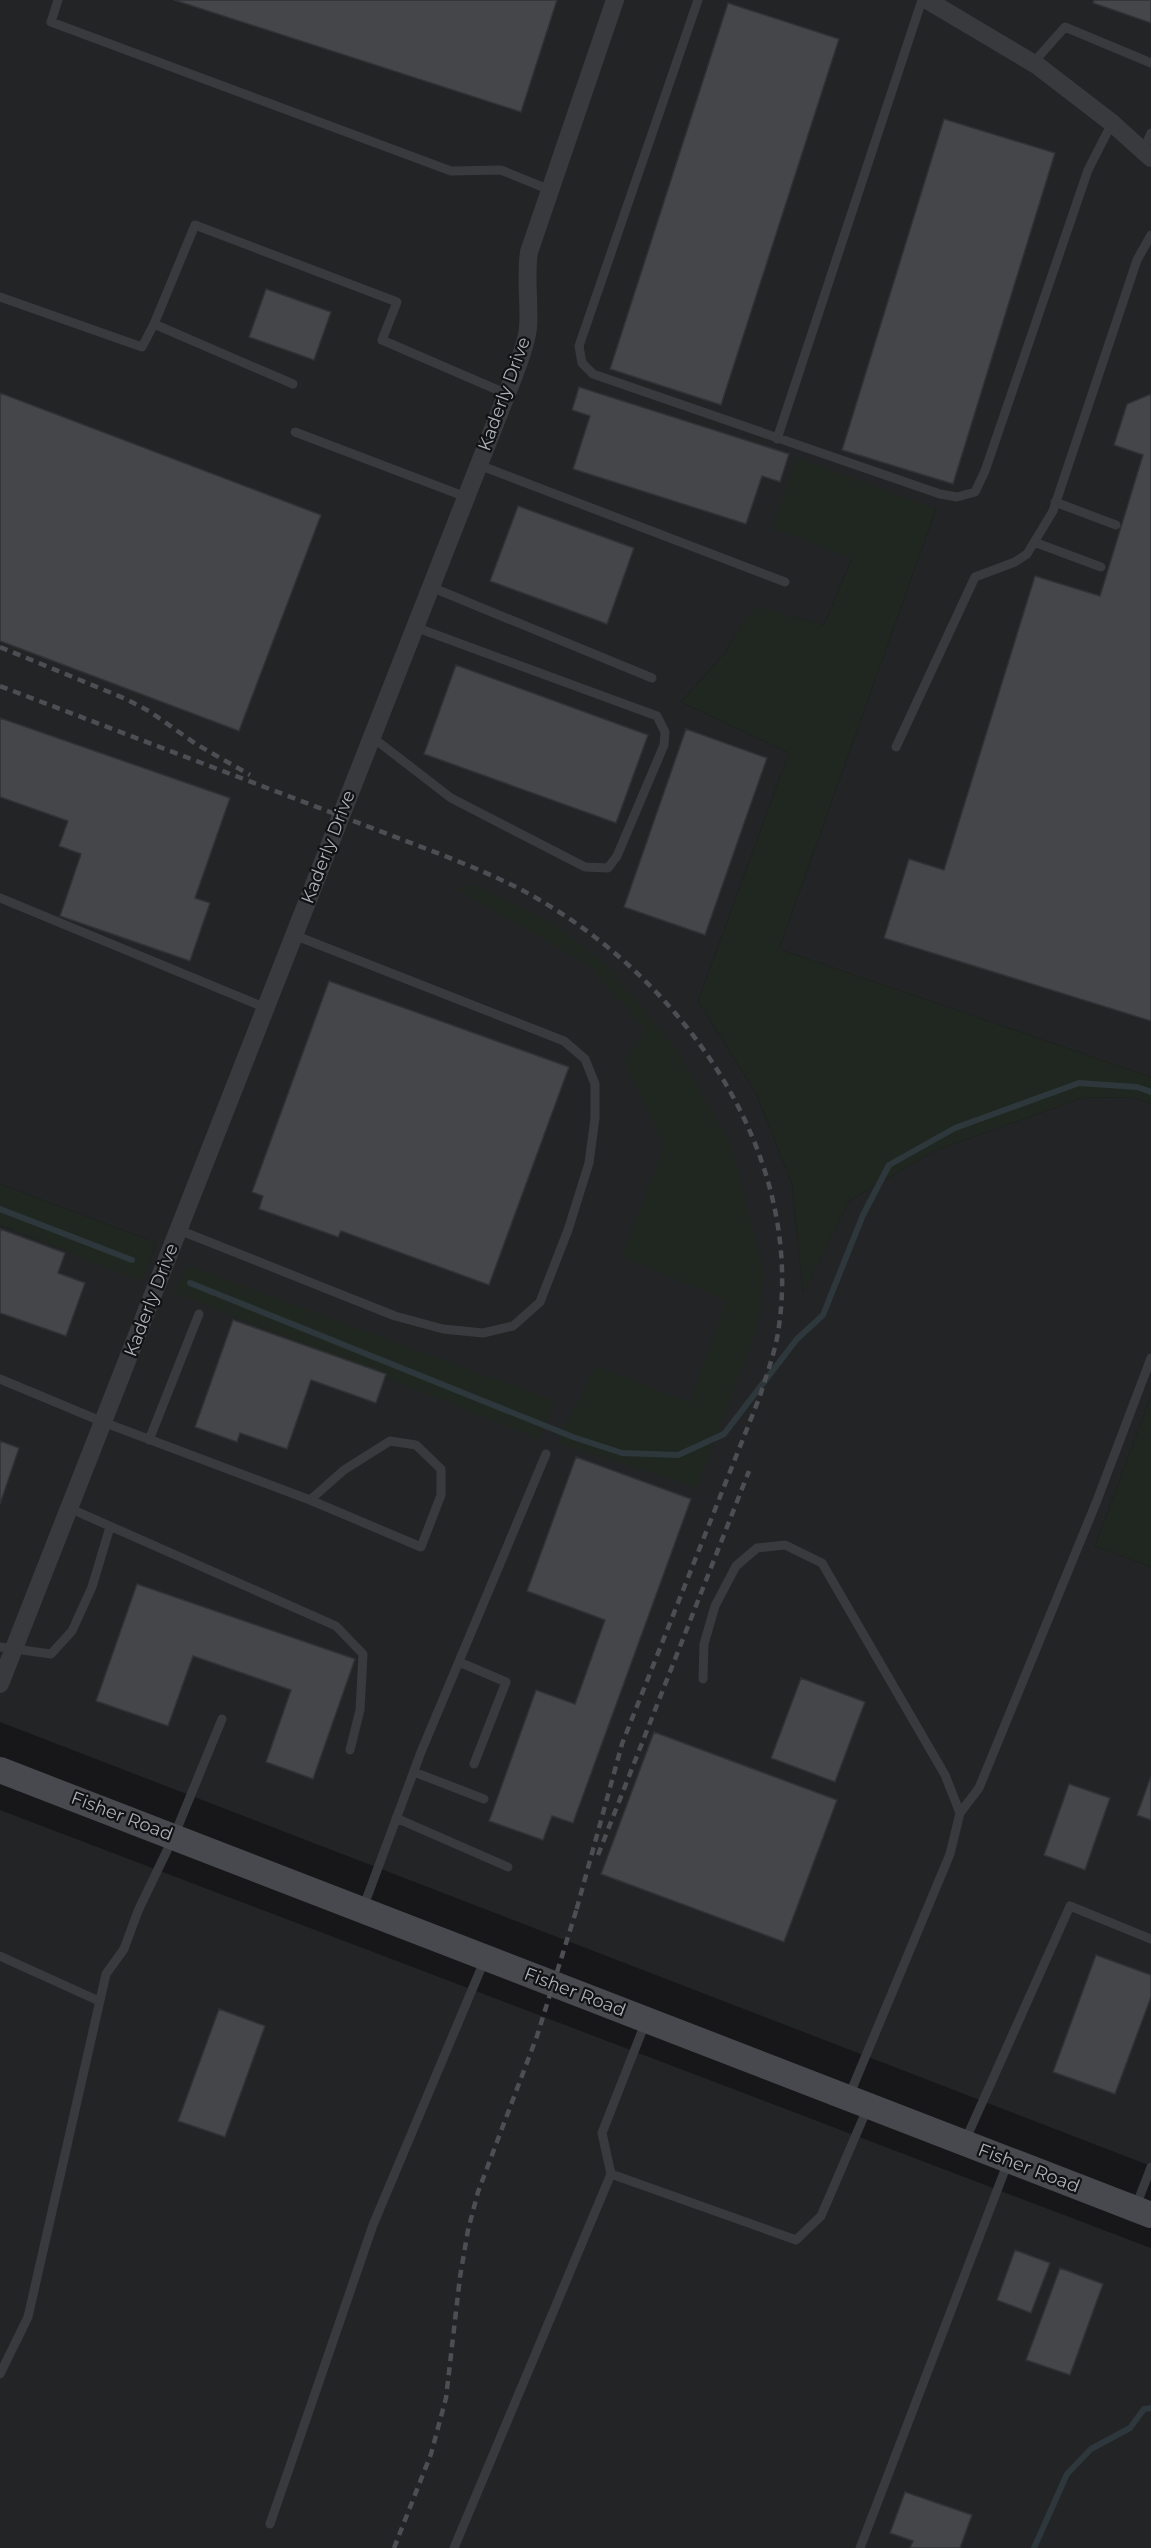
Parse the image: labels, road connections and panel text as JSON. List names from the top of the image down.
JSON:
{
  "streets": {
    "main road": ["Fisher Road"],
    "street": ["Kaderly Drive"]
  }
}
